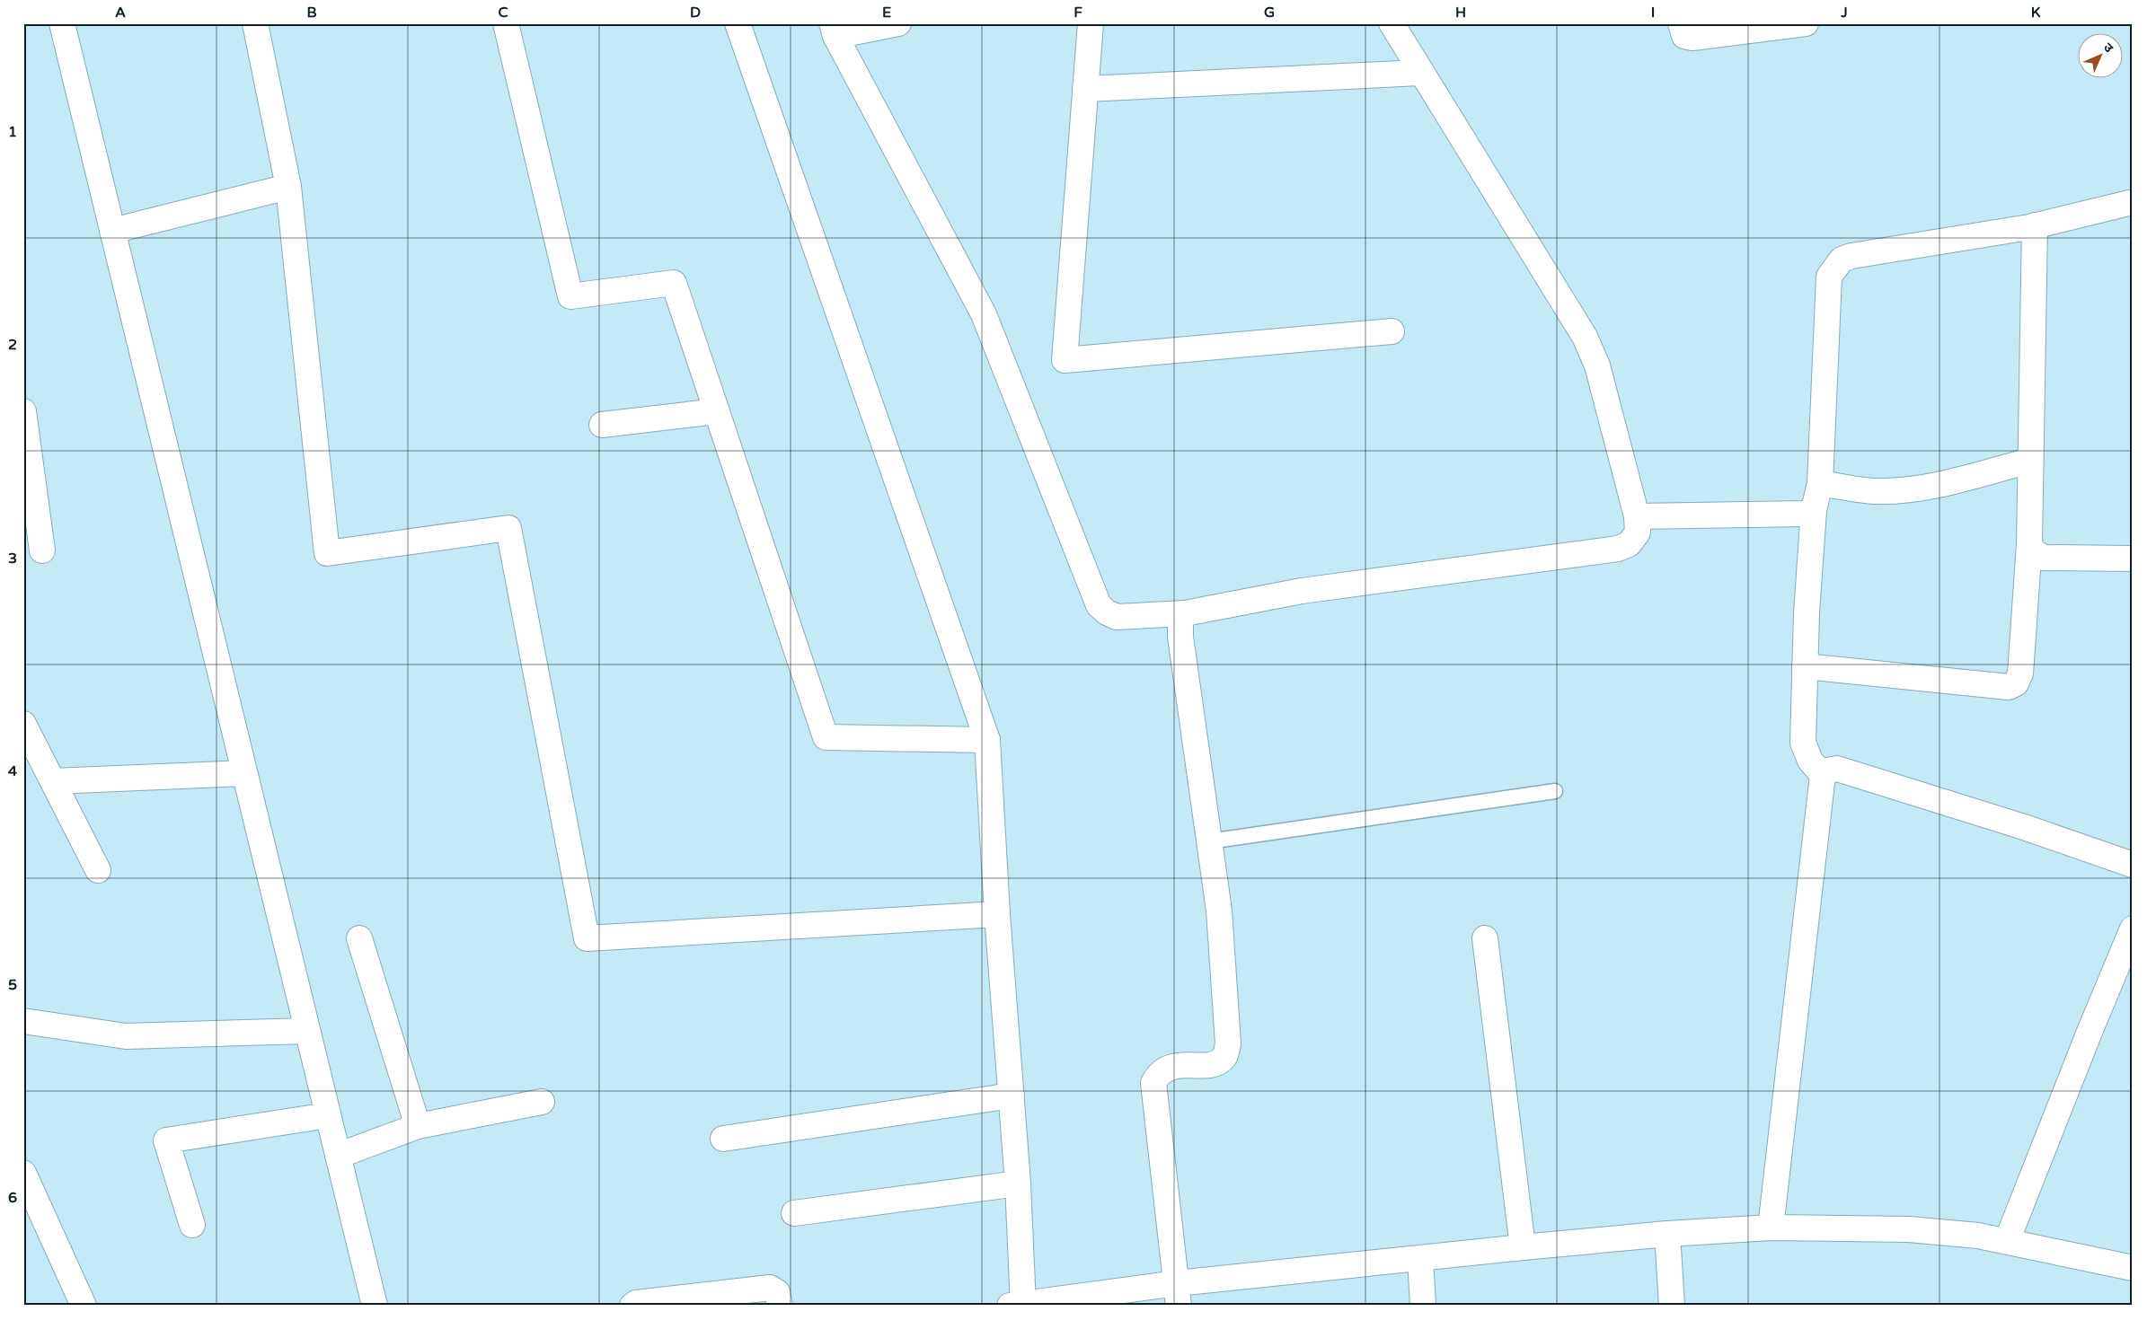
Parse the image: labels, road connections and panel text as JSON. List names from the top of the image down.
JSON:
{
  "north": "top right",
  "grid": {
    "columns": [
      "A",
      "B",
      "C",
      "D",
      "E",
      "F",
      "G",
      "H",
      "I",
      "J",
      "K"
    ],
    "rows": [
      "1",
      "2",
      "3",
      "4",
      "5",
      "6"
    ]
  }
}
